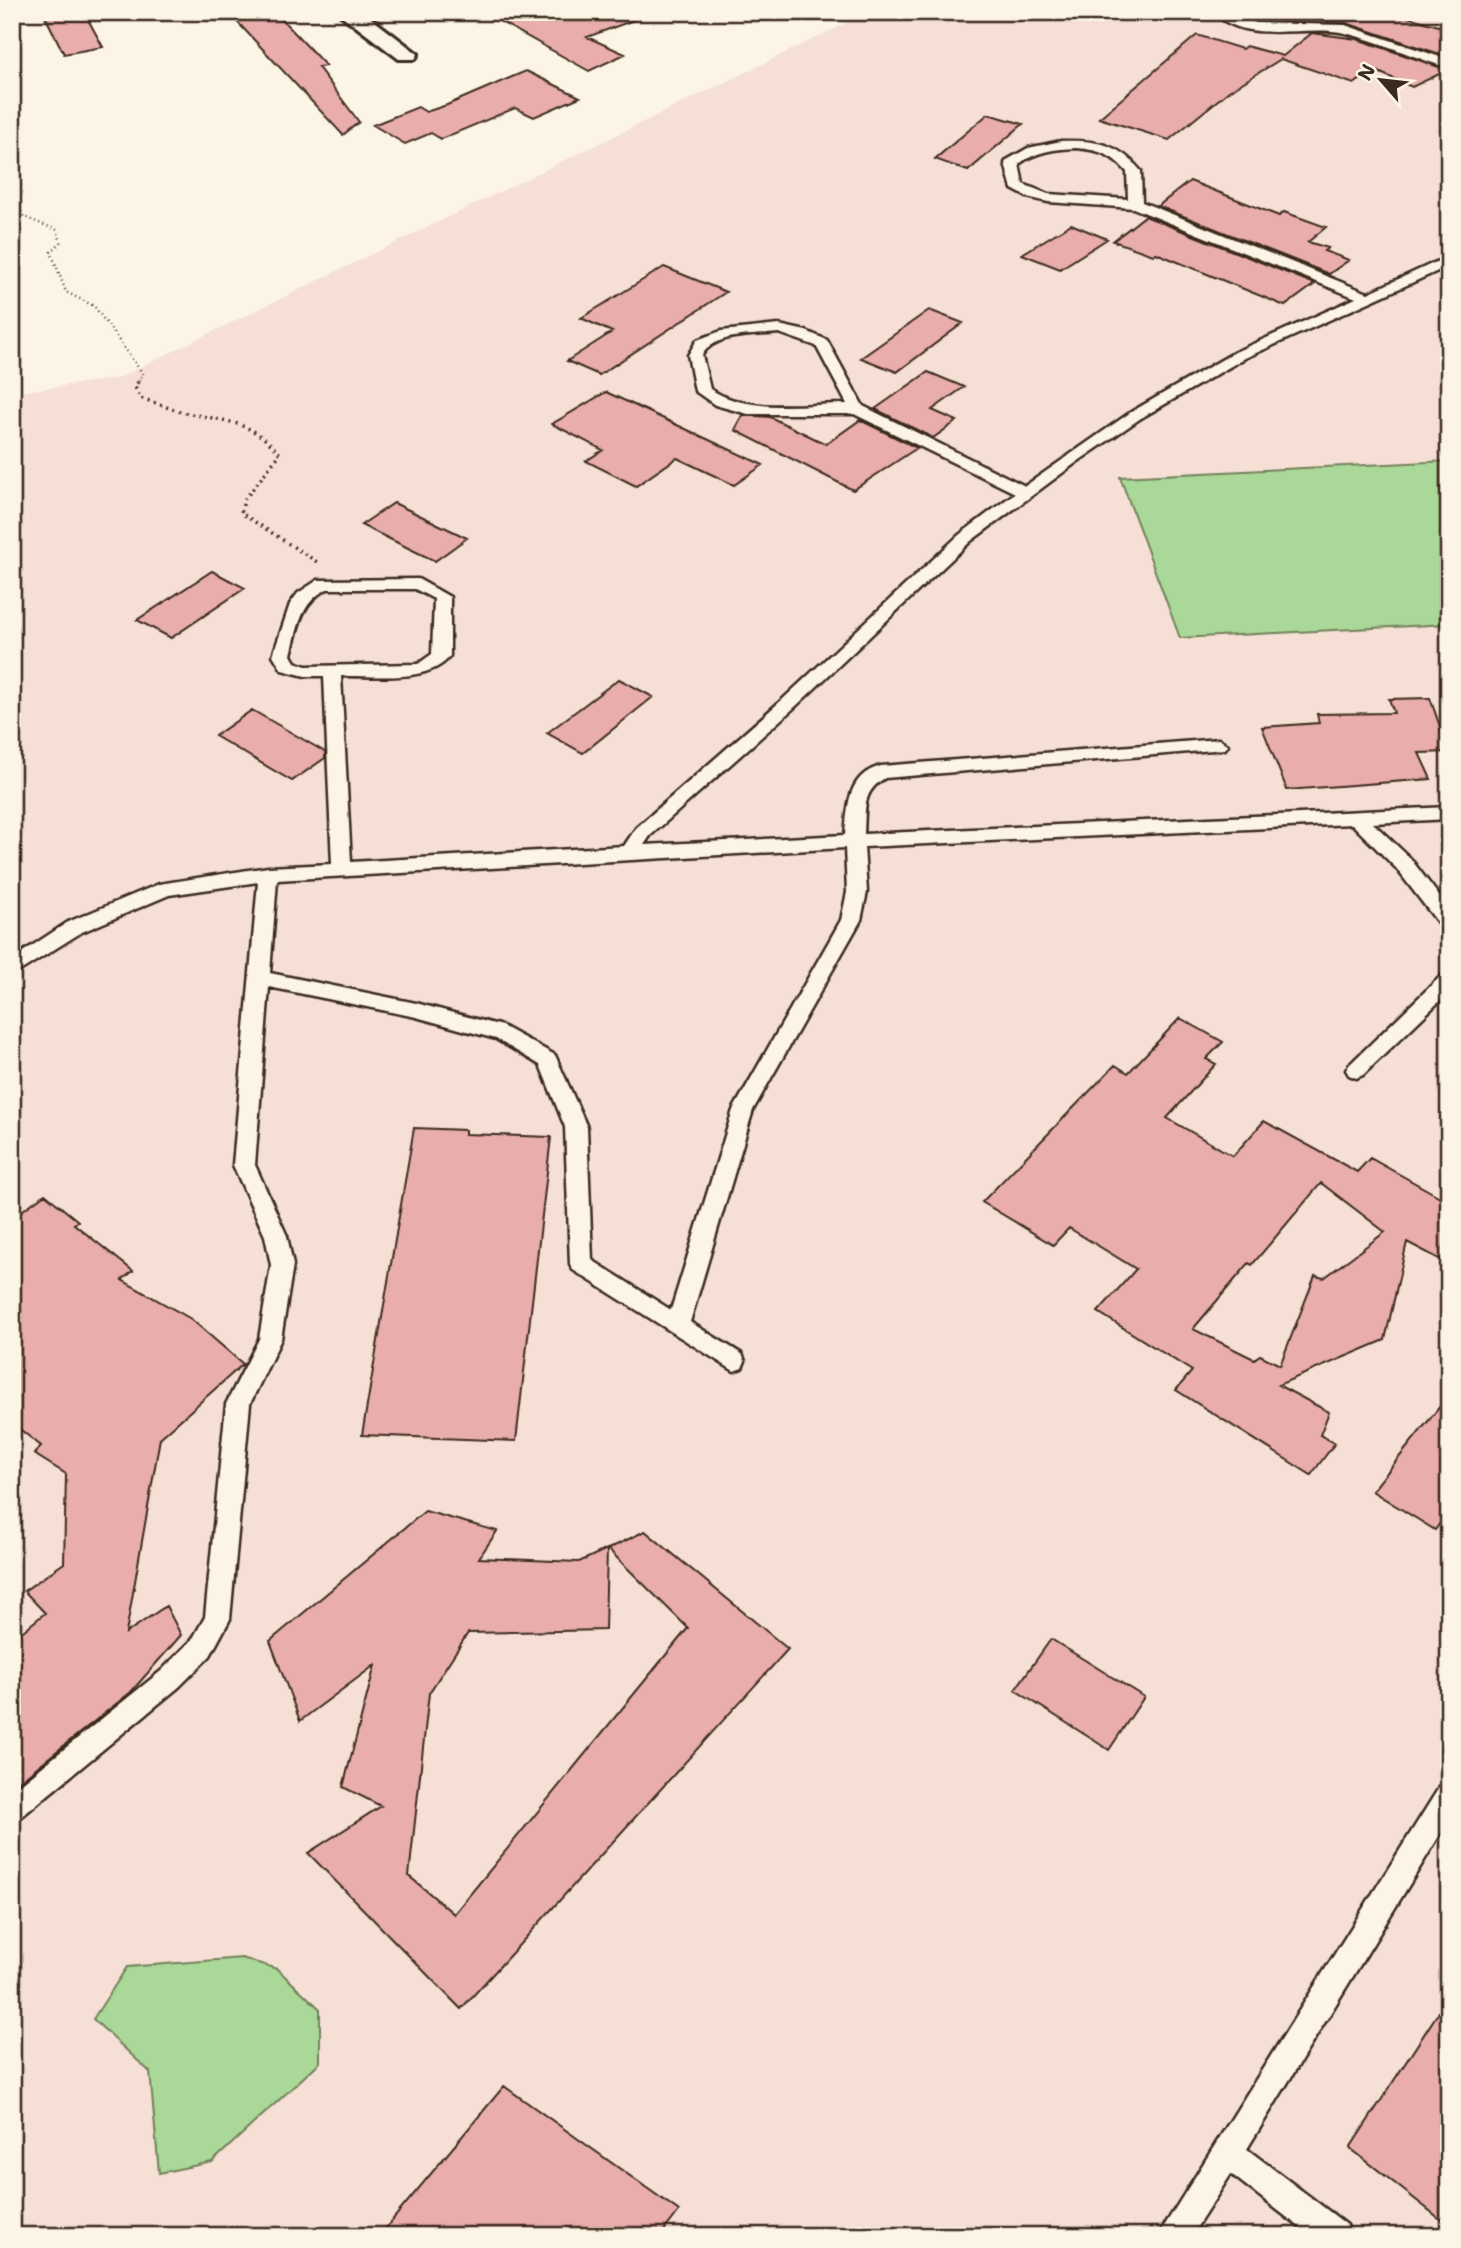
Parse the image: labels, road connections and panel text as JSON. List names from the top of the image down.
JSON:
{
  "north": "top left"
}
